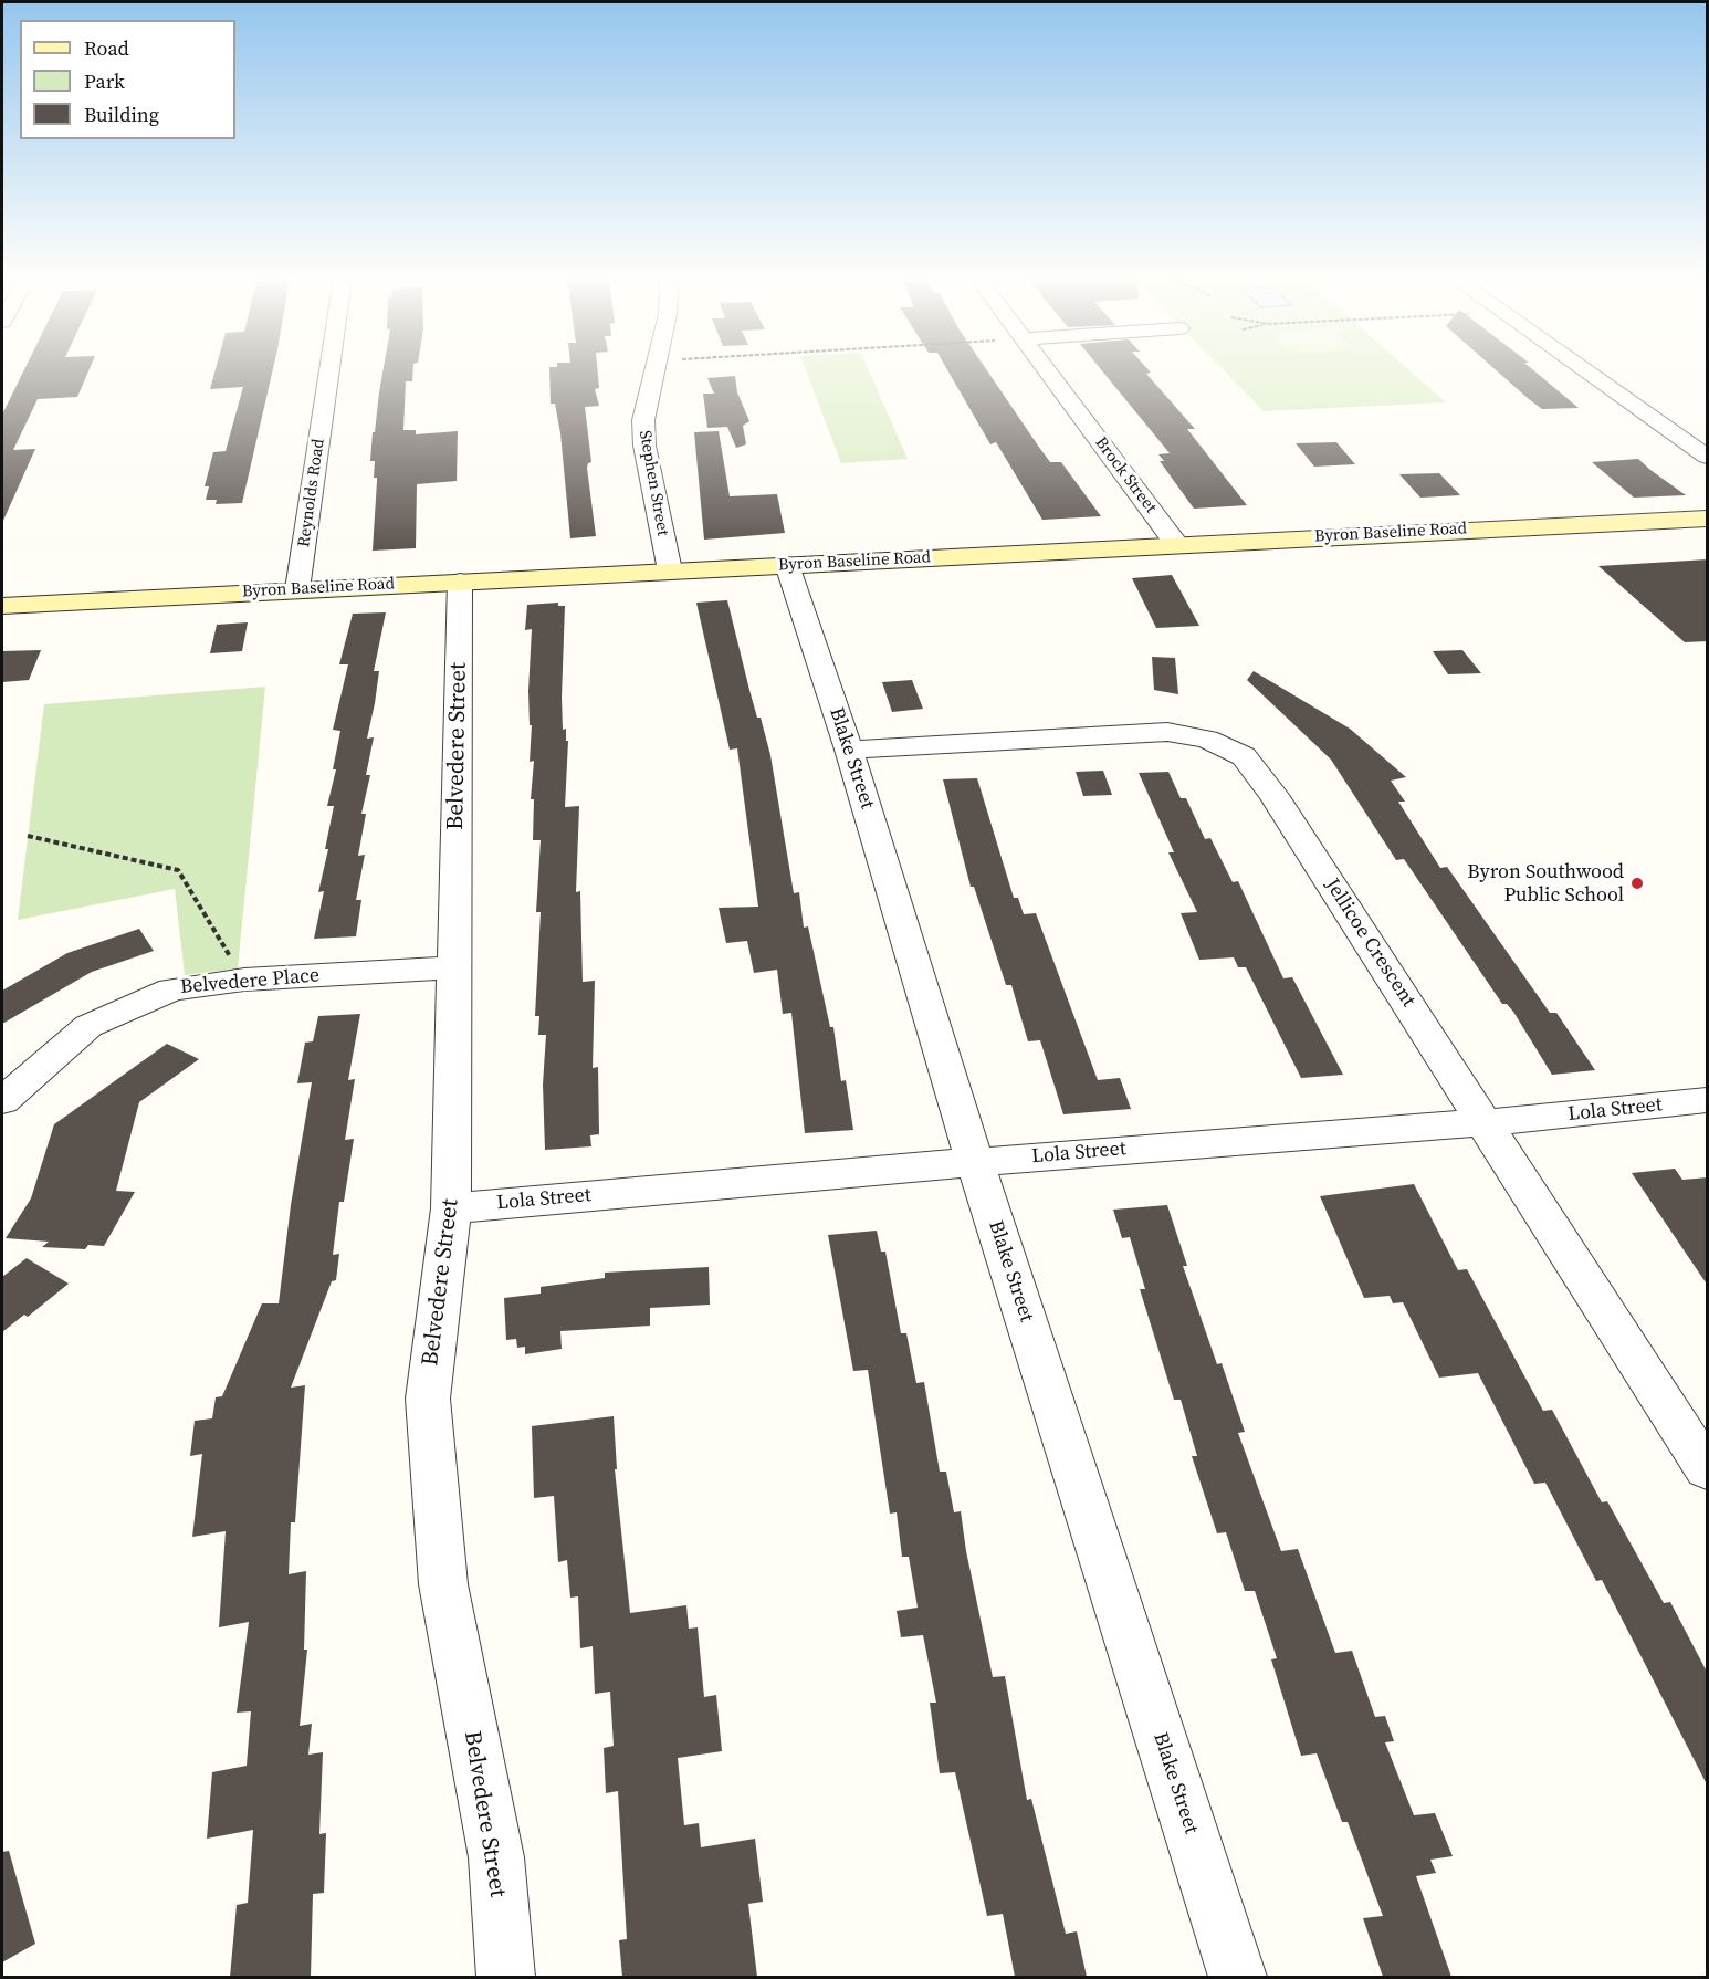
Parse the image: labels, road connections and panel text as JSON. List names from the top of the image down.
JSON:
{
  "streets": {
    "main road": ["Byron Baseline Road"],
    "street": [
      "Brock Street",
      "Stephen Street",
      "Reynolds Road",
      "Belvedere Street",
      "Blake Street",
      "Jellicoe Crescent",
      "Belvedere Place",
      "Lola Street"
    ]
  },
  "crossings": [
    ["Brock Street", "Byron Baseline Road"],
    ["Stephen Street", "Byron Baseline Road"],
    ["Reynolds Road", "Byron Baseline Road"],
    ["Byron Baseline Road", "Belvedere Street"],
    ["Byron Baseline Road", "Blake Street"],
    ["Belvedere Street", "Belvedere Place"],
    ["Belvedere Street", "Lola Street"],
    ["Blake Street", "Jellicoe Crescent"],
    ["Blake Street", "Lola Street"],
    ["Jellicoe Crescent", "Lola Street"]
  ],
  "places": ["Byron Southwood Public School"],
  "legend": ["Road", "Park", "Building"]
}
